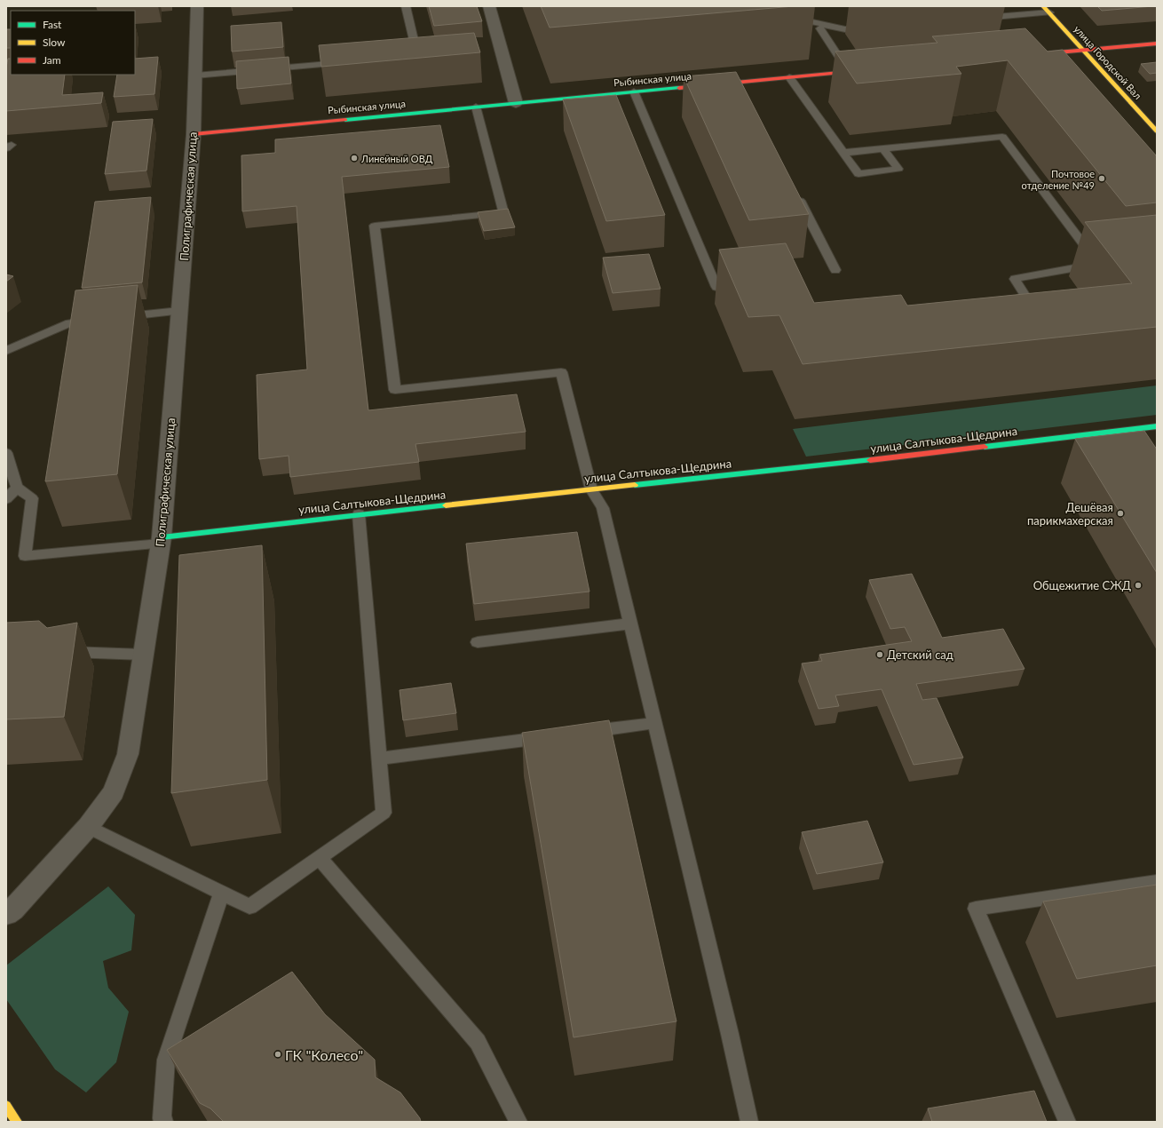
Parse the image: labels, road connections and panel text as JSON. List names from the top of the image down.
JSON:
{
  "streets": {
    "street": [
      "улица Городской Вал",
      "Рыбинская улица",
      "Полиграфическая улица",
      "улица Салтыкова-Щедрина"
    ]
  },
  "crossings": [
    ["Рыбинская улица", "Полиграфическая улица"],
    ["Полиграфическая улица", "улица Салтыкова-Щедрина"]
  ],
  "places": [
    "Линейный ОВД",
    "Почтовое отделение №49",
    "Дешёвая парикмахерская",
    "Общежитие СЖД",
    "Детский сад",
    "ГК \"Колесо\""
  ],
  "legend": ["Fast", "Slow", "Jam"]
}
